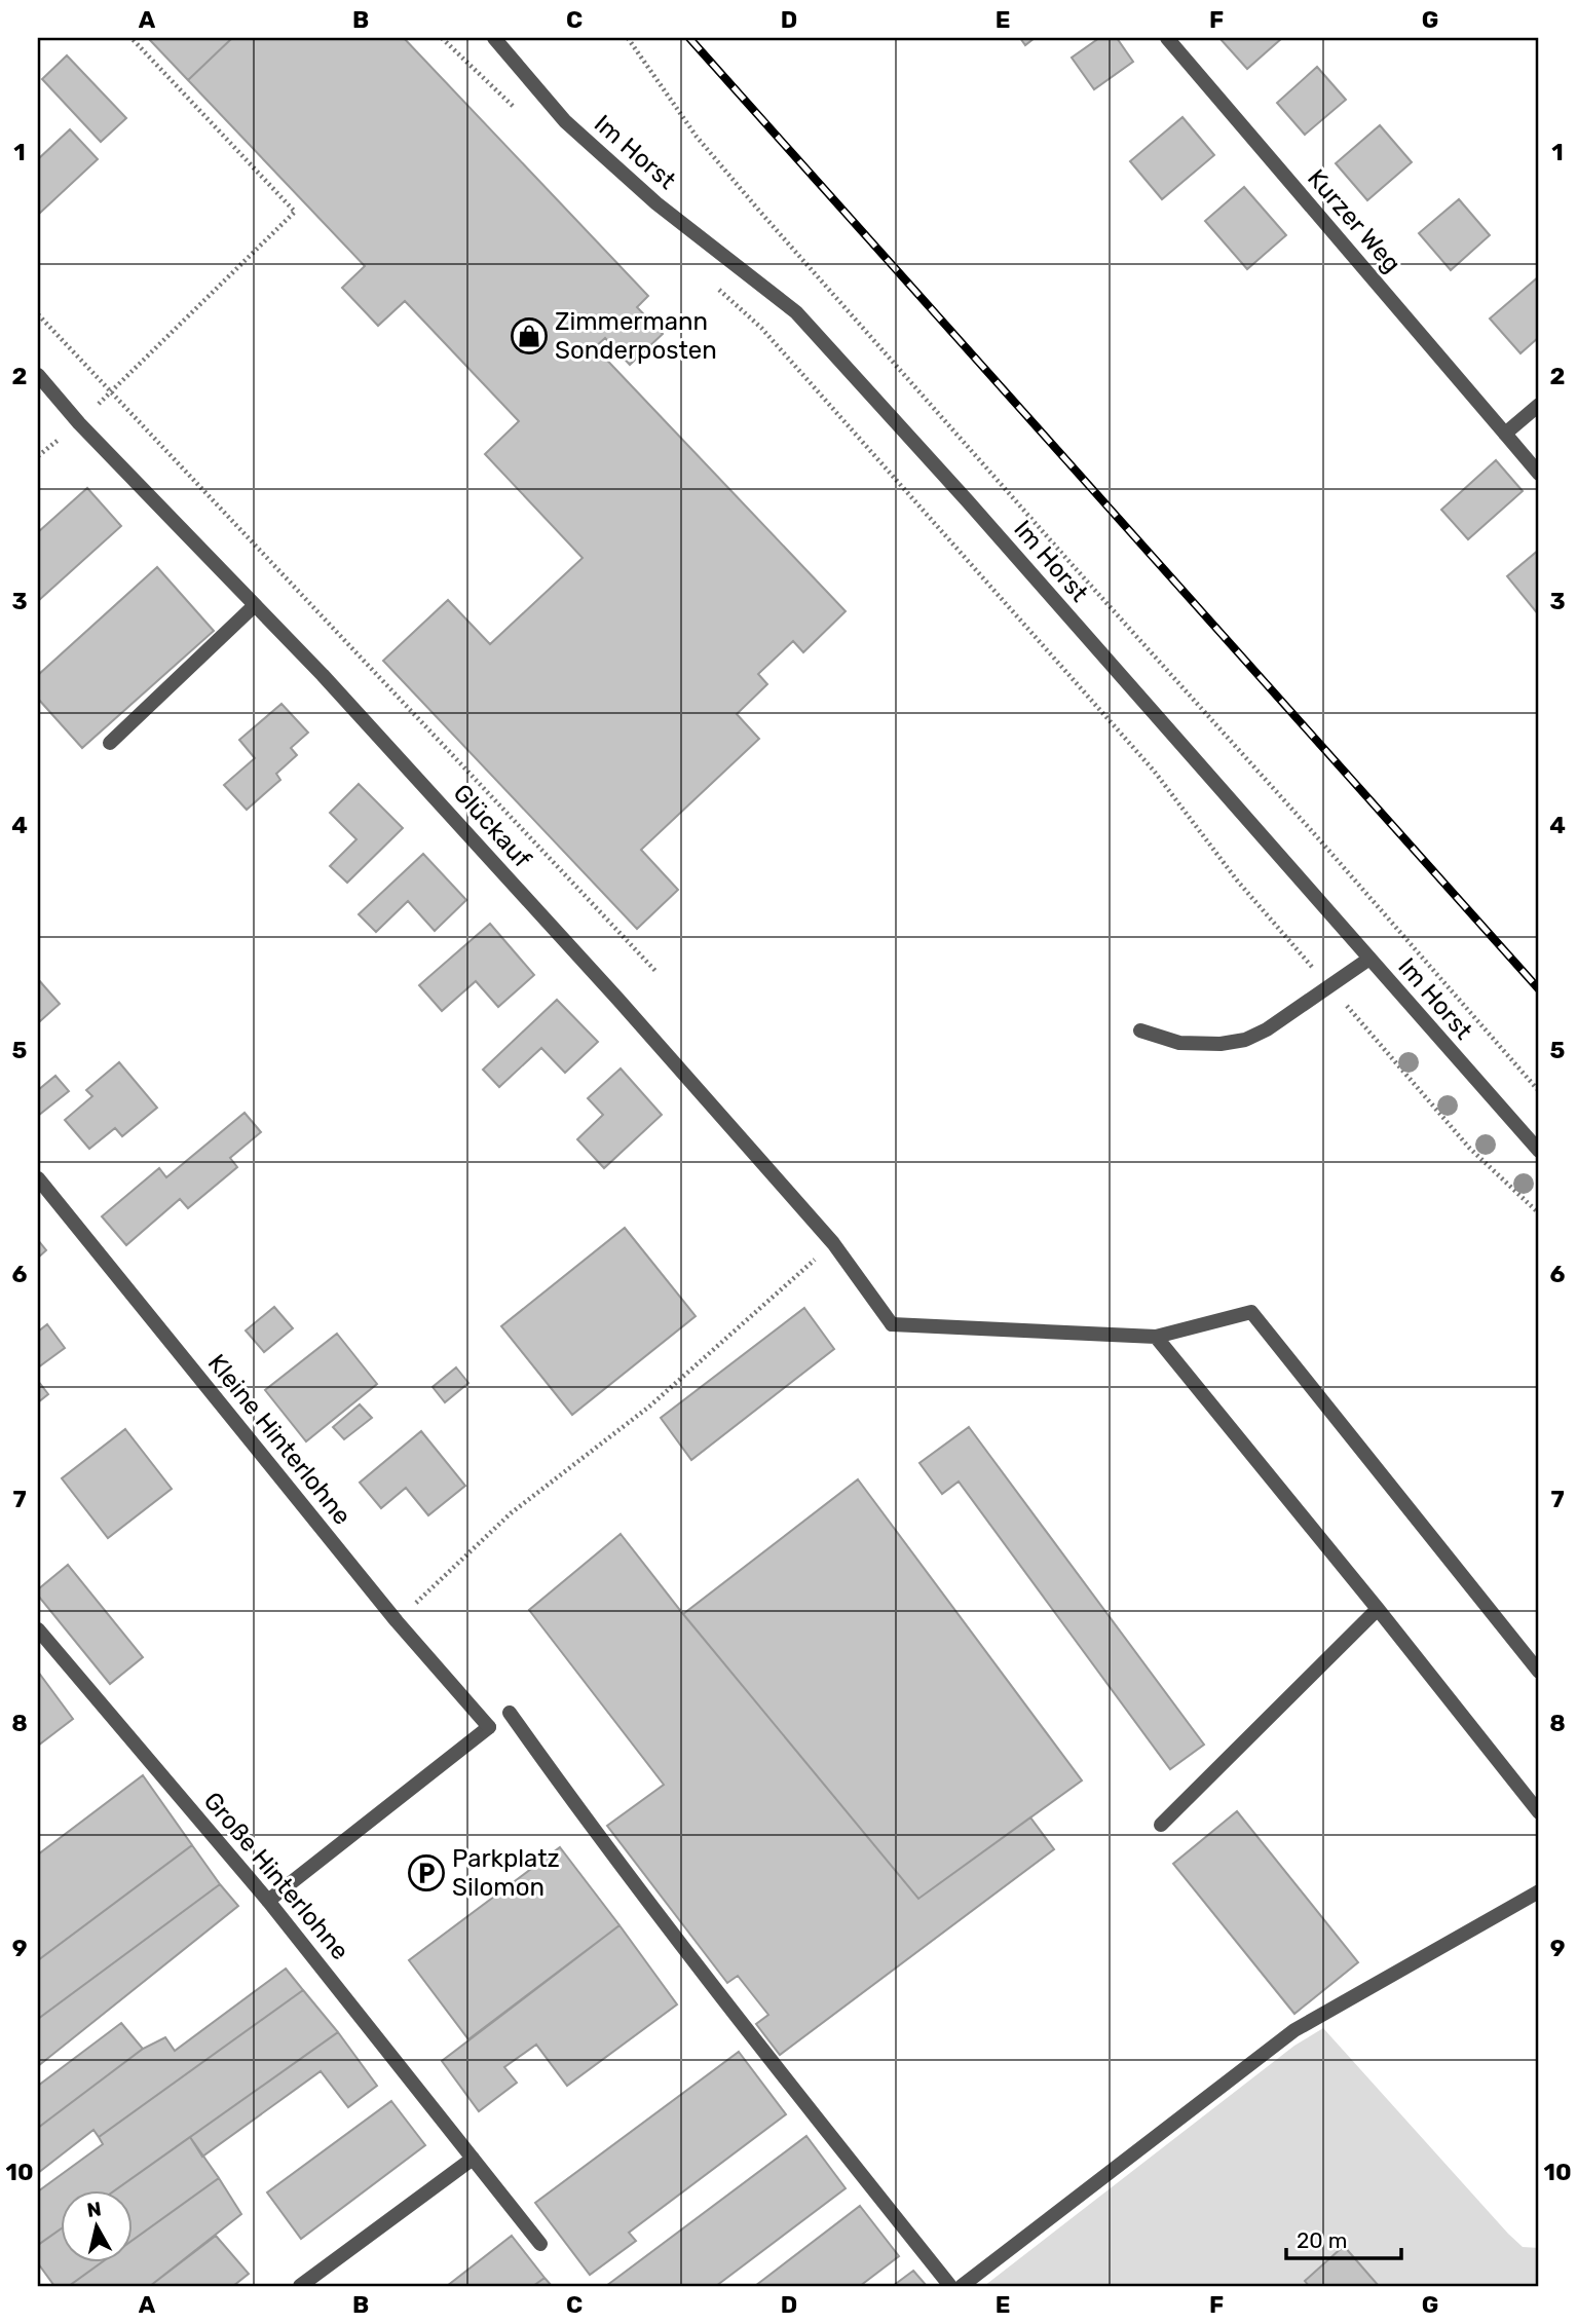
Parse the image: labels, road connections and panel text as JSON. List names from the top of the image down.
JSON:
{
  "streets": {
    "street": [
      "Im Horst",
      "Kurzer Weg",
      "Glückauf",
      "Kleine Hinterlohne",
      "Große Hinterlohne"
    ]
  },
  "crossings": [
    ["Kleine Hinterlohne", "Große Hinterlohne"]
  ],
  "places": {
    "shop": ["Zimmermann Sonderposten"],
    "parking": ["Parkplatz Silomon"]
  },
  "scale_bar": "20 m",
  "north": "top",
  "grid": {
    "columns": [
      "A",
      "B",
      "C",
      "D",
      "E",
      "F",
      "G"
    ],
    "rows": [
      "1",
      "2",
      "3",
      "4",
      "5",
      "6",
      "7",
      "8",
      "9",
      "10"
    ]
  }
}
